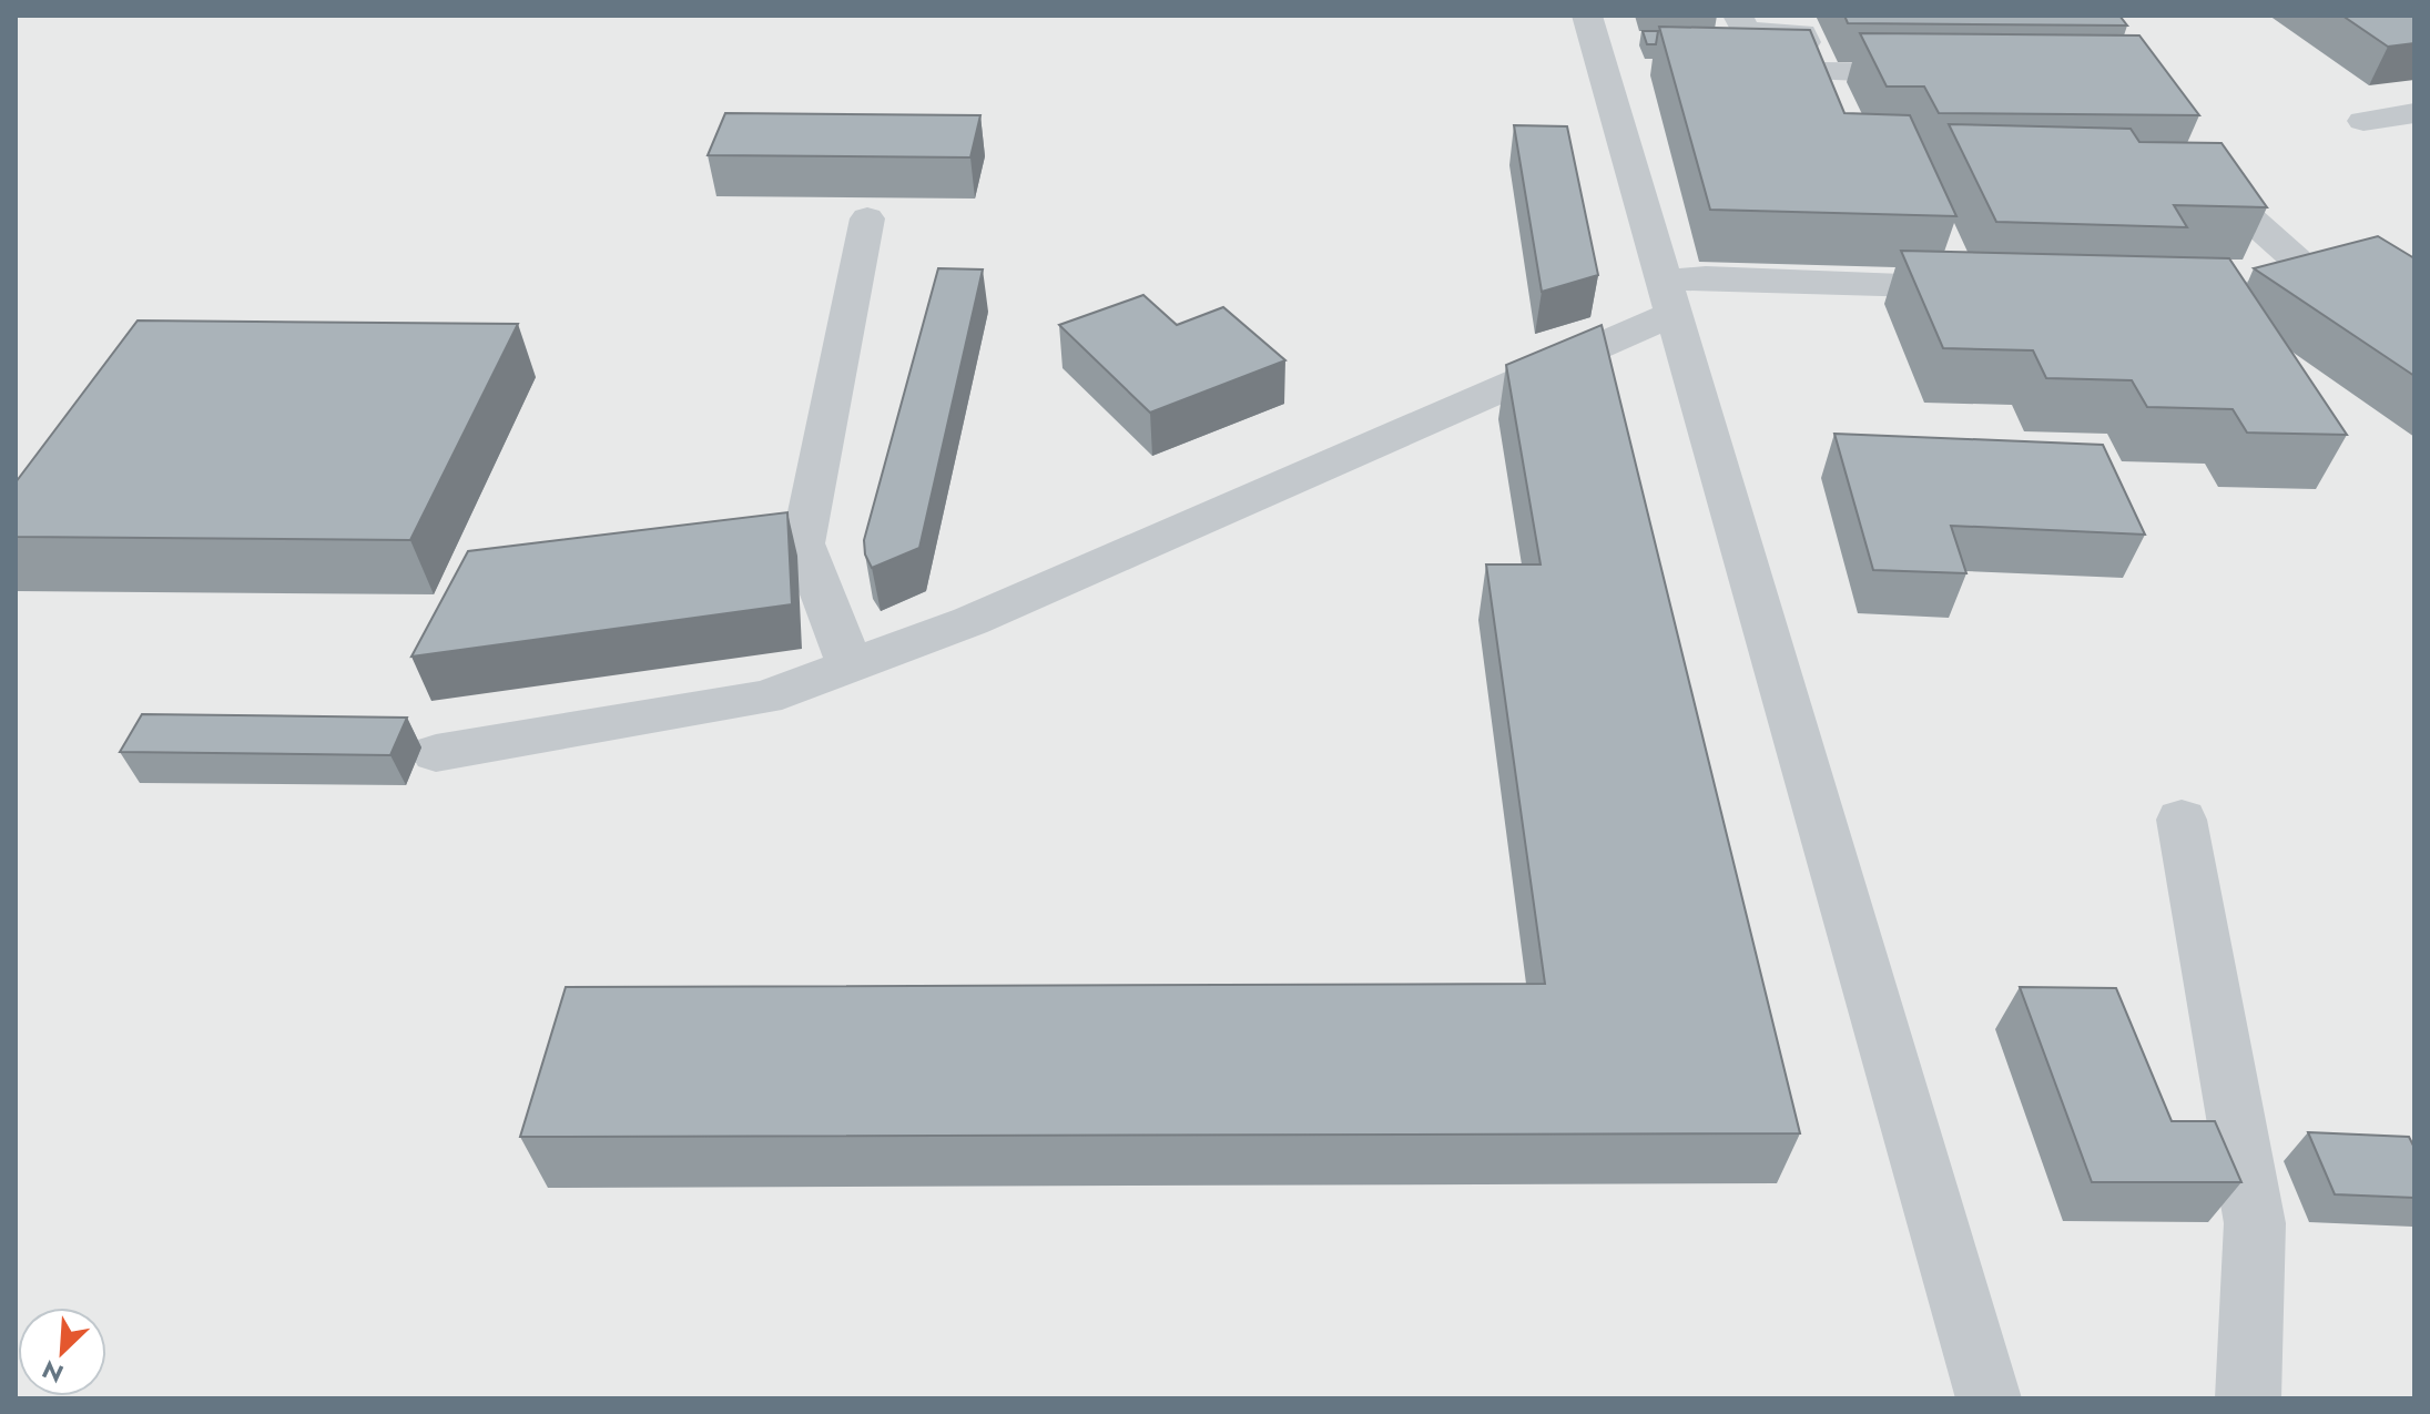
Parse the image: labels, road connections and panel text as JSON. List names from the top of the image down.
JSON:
{
  "north": "bottom left"
}
